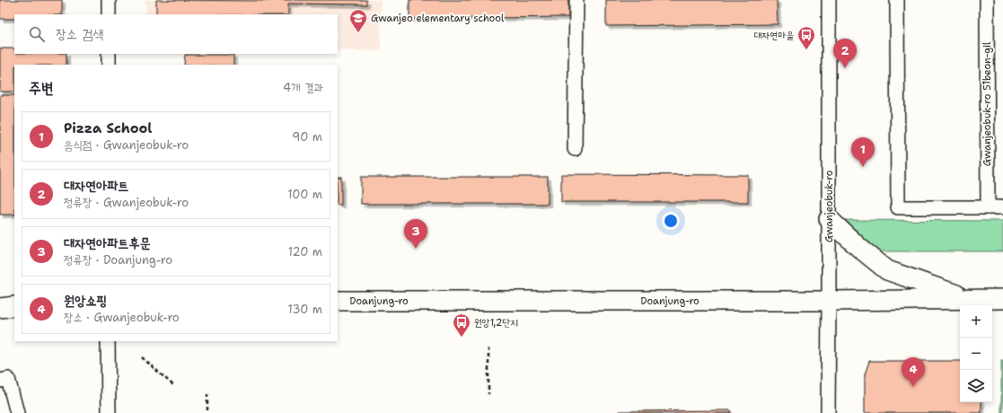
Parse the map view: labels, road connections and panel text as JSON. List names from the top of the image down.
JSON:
{
  "streets": {
    "street": ["Gwanjeobuk-ro 51beon-gil", "Gwanjeobuk-ro", "Doanjung-ro"]
  },
  "crossings": [
    ["Gwanjeobuk-ro", "Doanjung-ro"]
  ],
  "places": {
    "school or university": ["Gwanjeo elementary school"],
    "bus stop": ["대자연마을", "원앙1,2단지"]
  },
  "page": {
    "search": "장소 검색",
    "pins": [
      "2",
      "1",
      "3",
      "4"
    ],
    "heading": ["주변", "4개 결과"],
    "list": [
      {
        "mark": "1",
        "name": "Pizza School",
        "note": "음식점 · Gwanjeobuk-ro",
        "value": "90 m"
      },
      {
        "mark": "2",
        "name": "대자연아파트",
        "note": "정류장 · Gwanjeobuk-ro",
        "value": "100 m"
      },
      {
        "mark": "3",
        "name": "대자연아파트후문",
        "note": "정류장 · Doanjung-ro",
        "value": "120 m"
      },
      {
        "mark": "4",
        "name": "원앙쇼핑",
        "note": "장소 · Gwanjeobuk-ro",
        "value": "130 m"
      }
    ],
    "map_buttons": ["+", "−"]
  }
}
